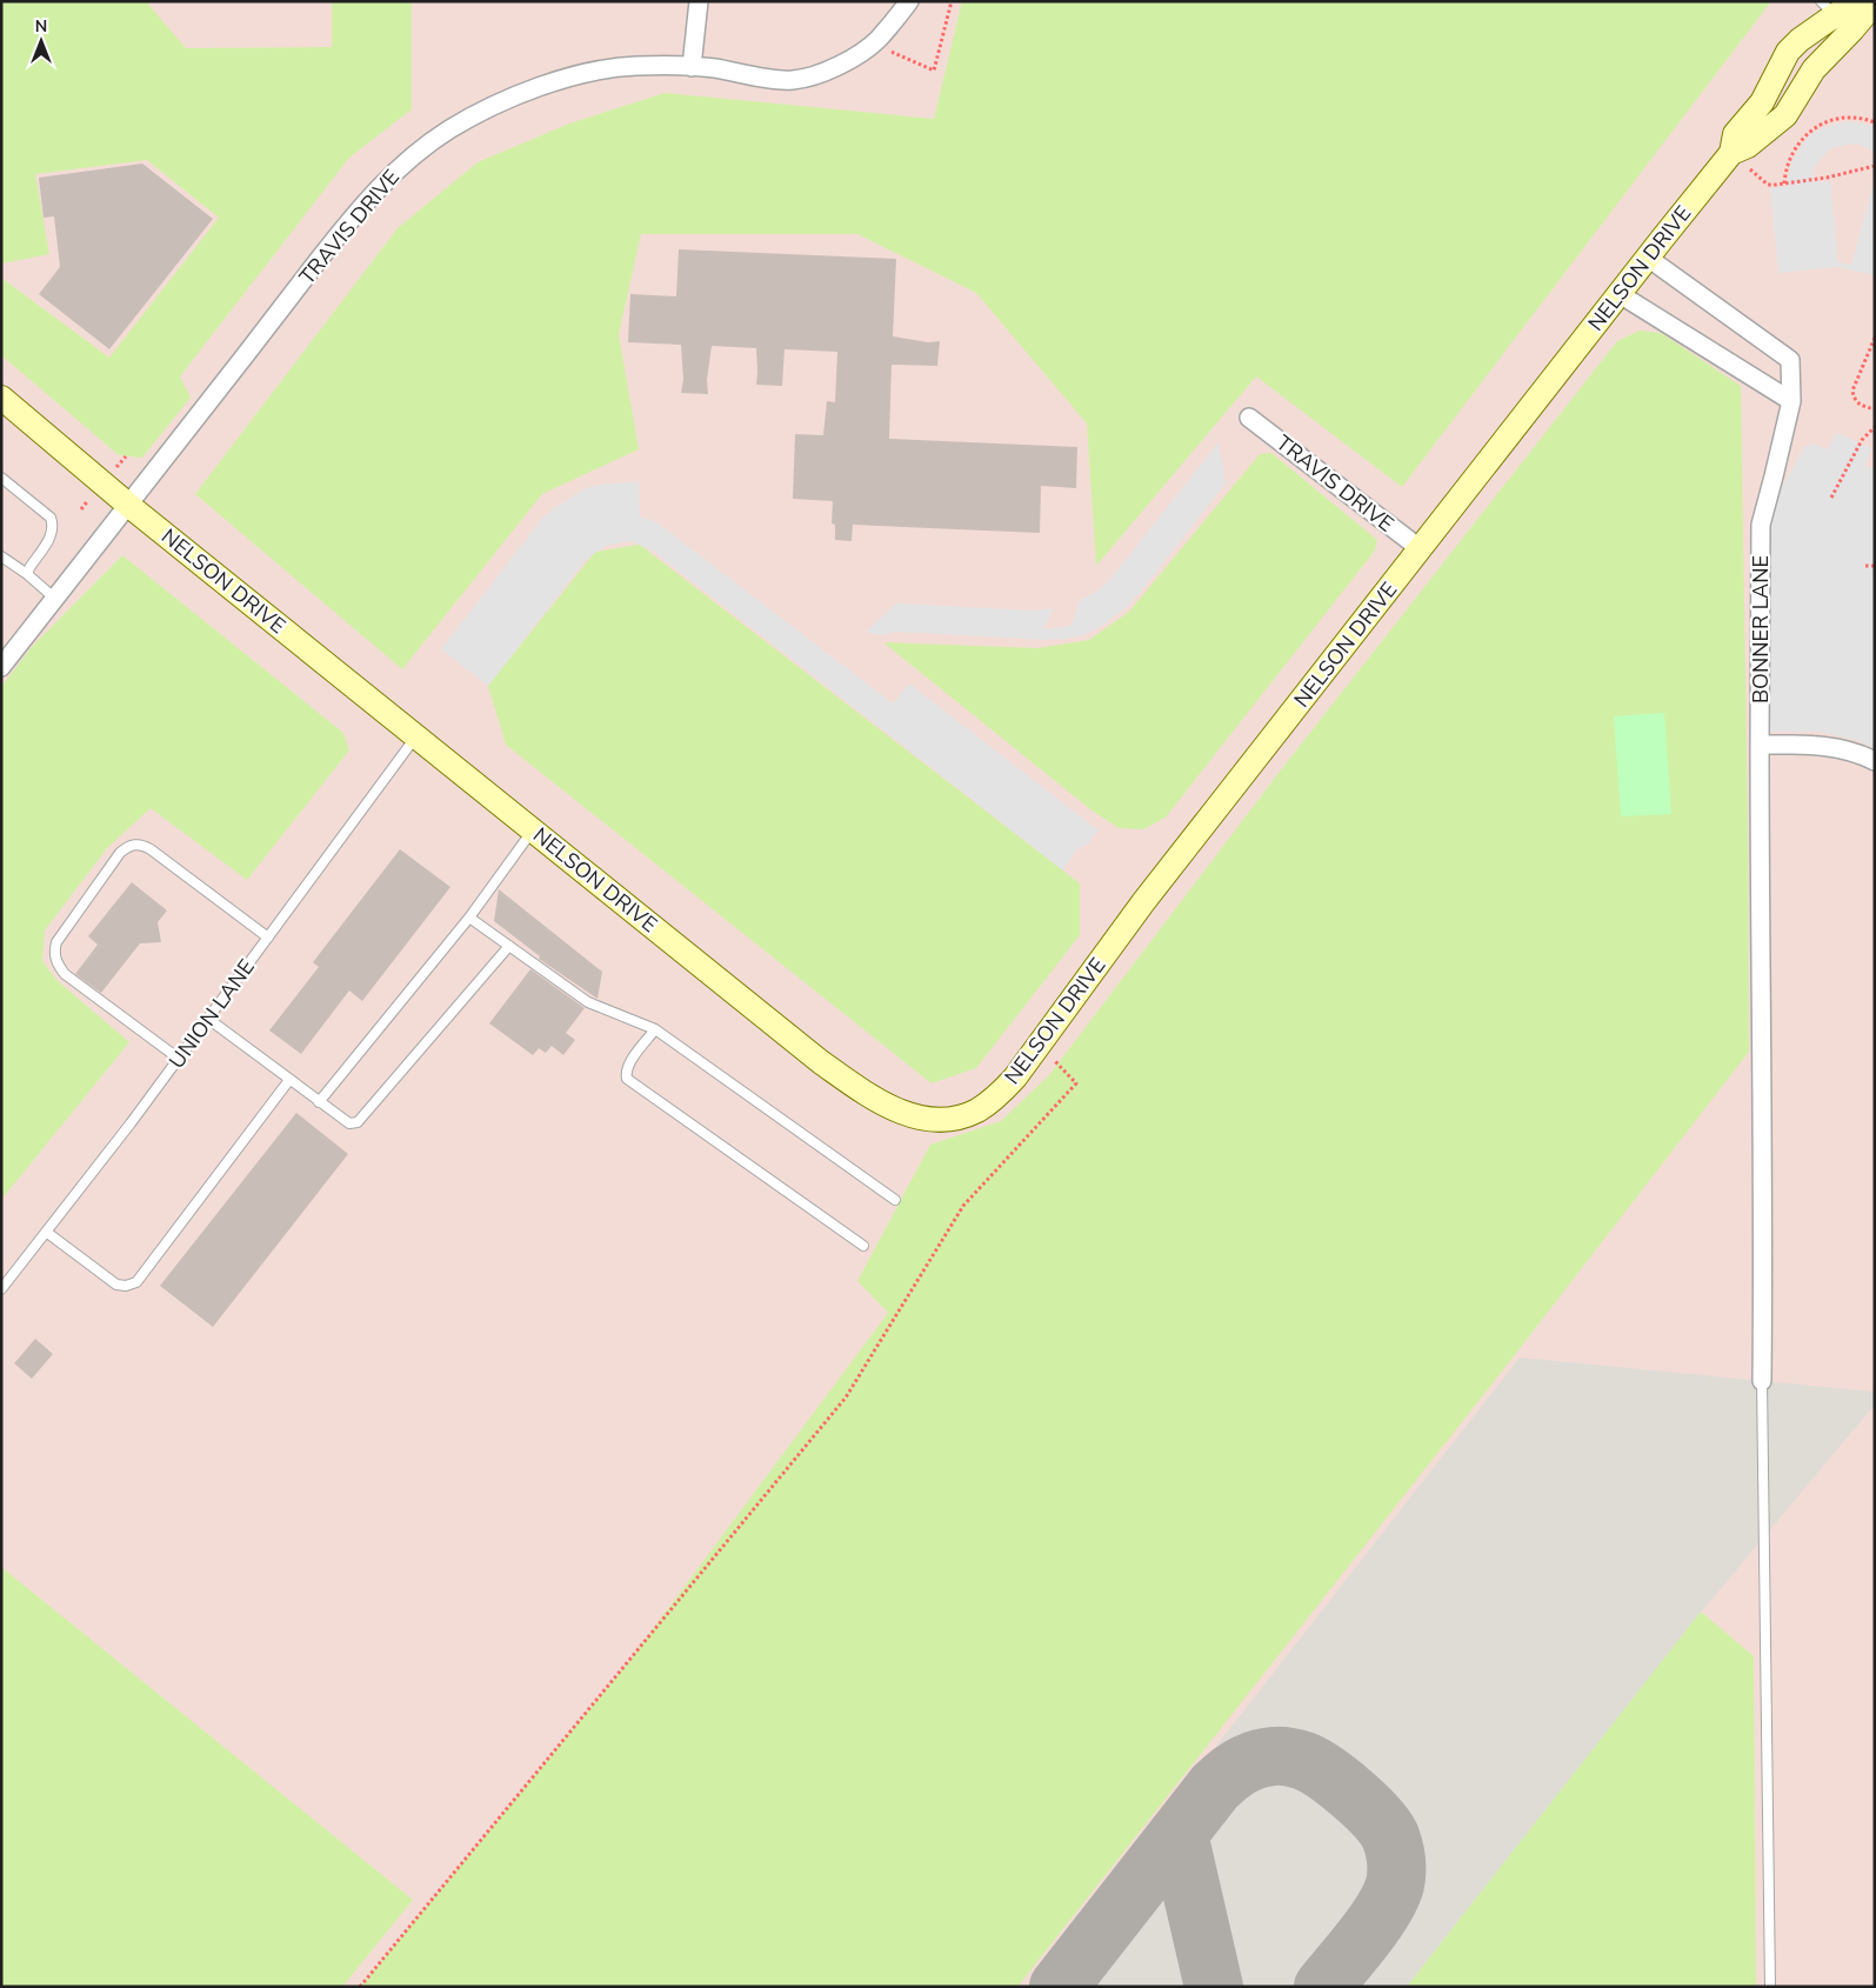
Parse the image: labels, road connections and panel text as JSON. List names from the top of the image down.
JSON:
{
  "streets": {
    "street": ["TRAVIS DRIVE", "NELSON DRIVE", "BONNER LANE"],
    "lane": ["UNION LANE"]
  },
  "crossings": [
    ["TRAVIS DRIVE", "NELSON DRIVE"],
    ["NELSON DRIVE", "BONNER LANE"],
    ["NELSON DRIVE", "UNION LANE"]
  ],
  "north": "top"
}
